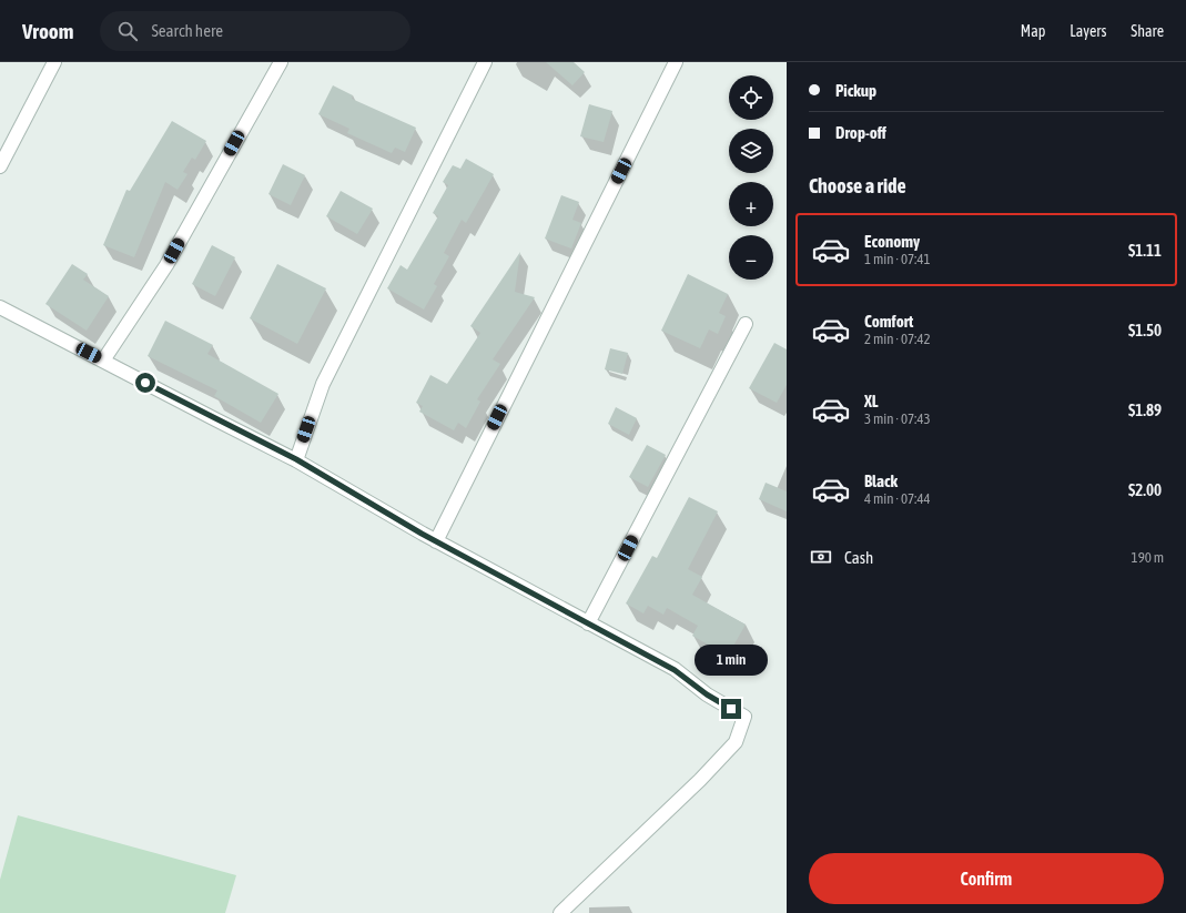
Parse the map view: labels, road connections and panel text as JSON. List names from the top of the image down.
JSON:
{
  "page": {
    "header": "Vroom",
    "search": "Search here",
    "nav": ["Map", "Layers", "Share"],
    "banner": ["Pickup", "Drop-off"],
    "map_buttons": ["+", "−"],
    "heading": "Choose a ride",
    "list": [
      {
        "name": "Economy",
        "note": "1 min · 07:41",
        "value": "$1.11"
      },
      {
        "name": "Comfort",
        "note": "2 min · 07:42",
        "value": "$1.50"
      },
      {
        "name": "XL",
        "note": "3 min · 07:43",
        "value": "$1.89"
      },
      {
        "name": "Black",
        "note": "4 min · 07:44",
        "value": "$2.00"
      }
    ],
    "pay": ["Cash", "190 m"],
    "bubble": "1 min",
    "buttons": "Confirm"
  }
}
